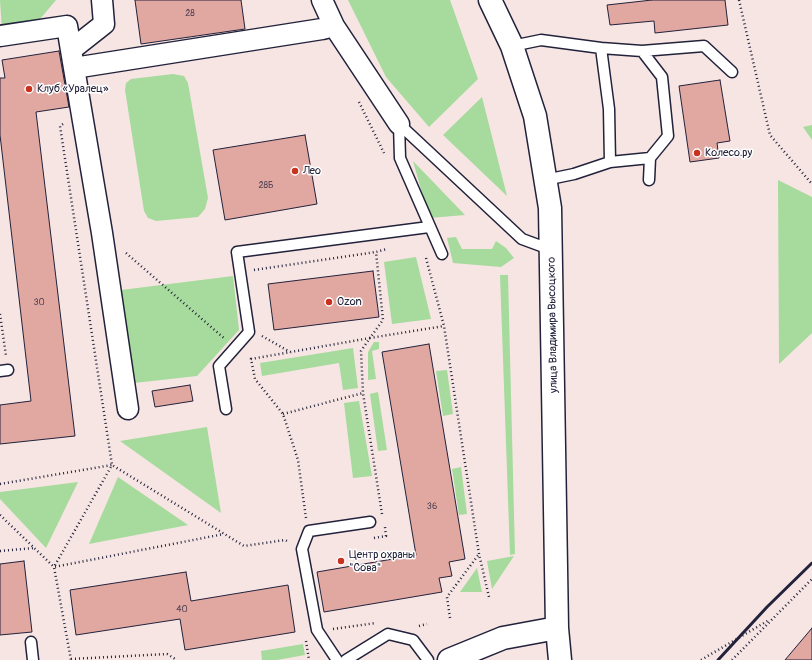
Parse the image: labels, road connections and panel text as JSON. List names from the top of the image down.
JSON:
{
  "streets": {
    "main road": ["улица Владимира Высоцкого"]
  },
  "places": [
    "Клуб «Уралец»",
    "Колесо.ру",
    "Лео",
    "Ozon",
    "Центр охраны \"Сова\""
  ],
  "house_numbers": [
    "28",
    "28Б",
    "30",
    "36",
    "40"
  ]
}
